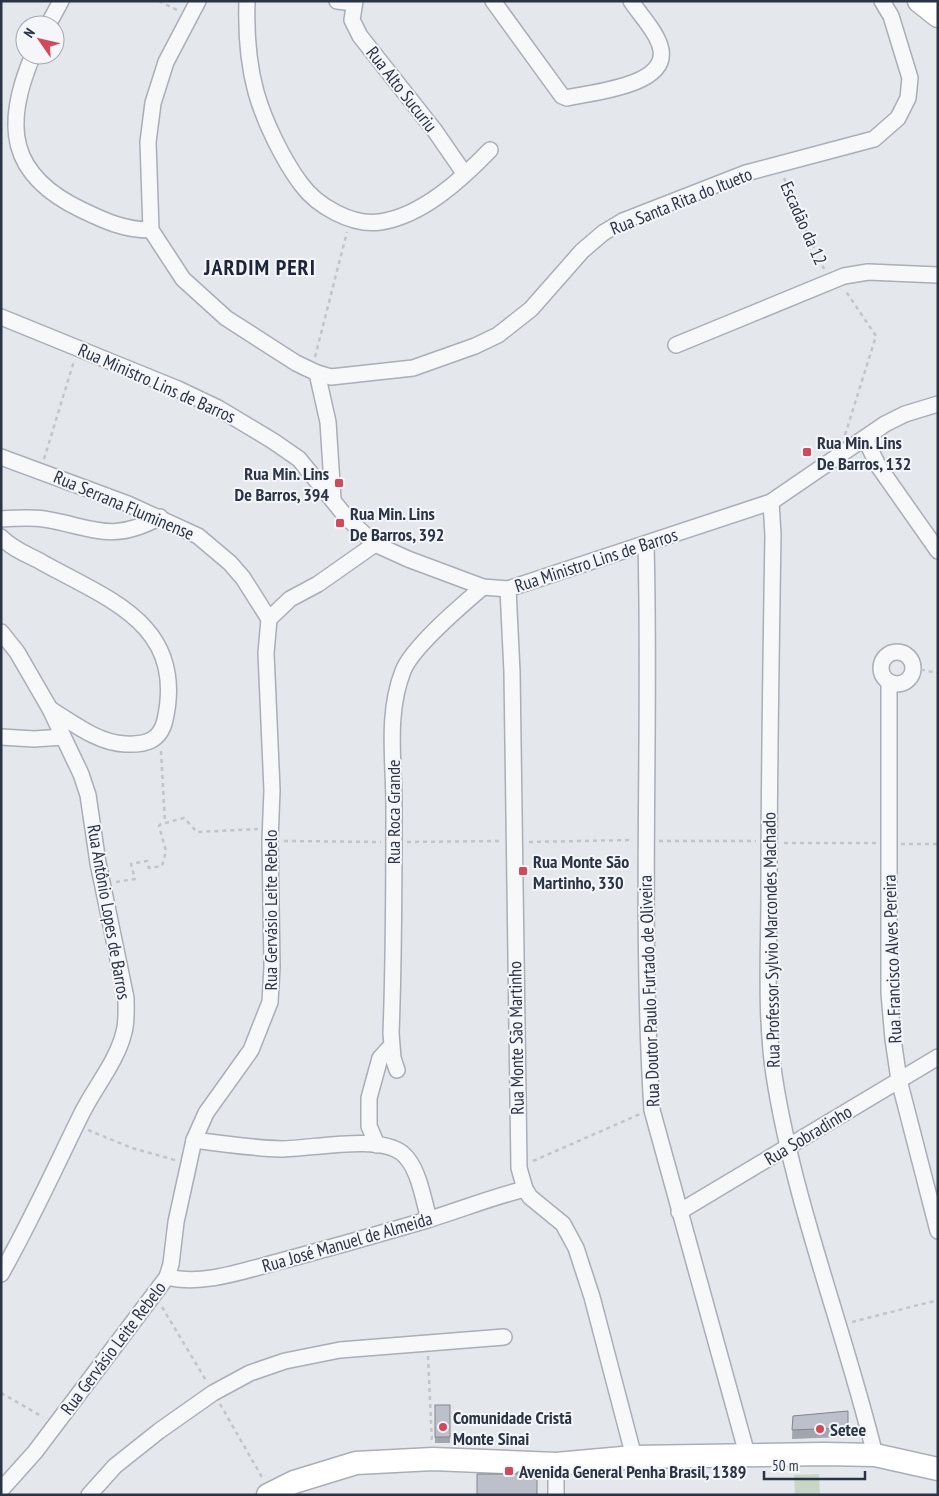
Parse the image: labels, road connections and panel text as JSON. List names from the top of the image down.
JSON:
{
  "streets": {
    "street": [
      "Rua Alto Sucuriu",
      "Rua Santa Rita do Itueto",
      "Rua Ministro Lins de Barros",
      "Rua Serrana Fluminense",
      "Rua Roca Grande",
      "Rua Gervásio Leite Rebelo",
      "Rua Antônio Lopes de Barros",
      "Rua Professor Sylvio Marcondes Machado",
      "Rua Francisco Alves Pereira",
      "Rua Doutor Paulo Furtado de Oliveira",
      "Rua Monte São Martinho",
      "Rua Sobradinho",
      "Rua José Manuel de Almeida"
    ],
    "path": ["Escadão da 12"]
  },
  "crossings": [
    ["Rua Santa Rita do Itueto", "Escadão da 12"],
    ["Escadão da 12", "Rua Ministro Lins de Barros"],
    ["Rua Ministro Lins de Barros", "Rua Roca Grande"],
    ["Rua Ministro Lins de Barros", "Rua Professor Sylvio Marcondes Machado"],
    ["Rua Ministro Lins de Barros", "Rua Doutor Paulo Furtado de Oliveira"],
    ["Rua Ministro Lins de Barros", "Rua Monte São Martinho"],
    ["Rua Serrana Fluminense", "Rua Gervásio Leite Rebelo"],
    ["Rua Gervásio Leite Rebelo", "Rua José Manuel de Almeida"],
    ["Rua Professor Sylvio Marcondes Machado", "Rua Sobradinho"],
    ["Rua Francisco Alves Pereira", "Rua Sobradinho"],
    ["Rua Doutor Paulo Furtado de Oliveira", "Rua Sobradinho"],
    ["Rua Monte São Martinho", "Rua José Manuel de Almeida"]
  ],
  "districts": ["JARDIM PERI"],
  "places": {
    "transit": [
      "Rua Min. Lins De Barros, 132",
      "Rua Min. Lins De Barros, 394",
      "Rua Min. Lins De Barros, 392",
      "Rua Monte São Martinho, 330",
      "Avenida General Penha Brasil, 1389"
    ],
    "other": ["Comunidade Cristã Monte Sinai", "Setee"]
  },
  "scale_bar": "50 m",
  "north": "top left"
}
